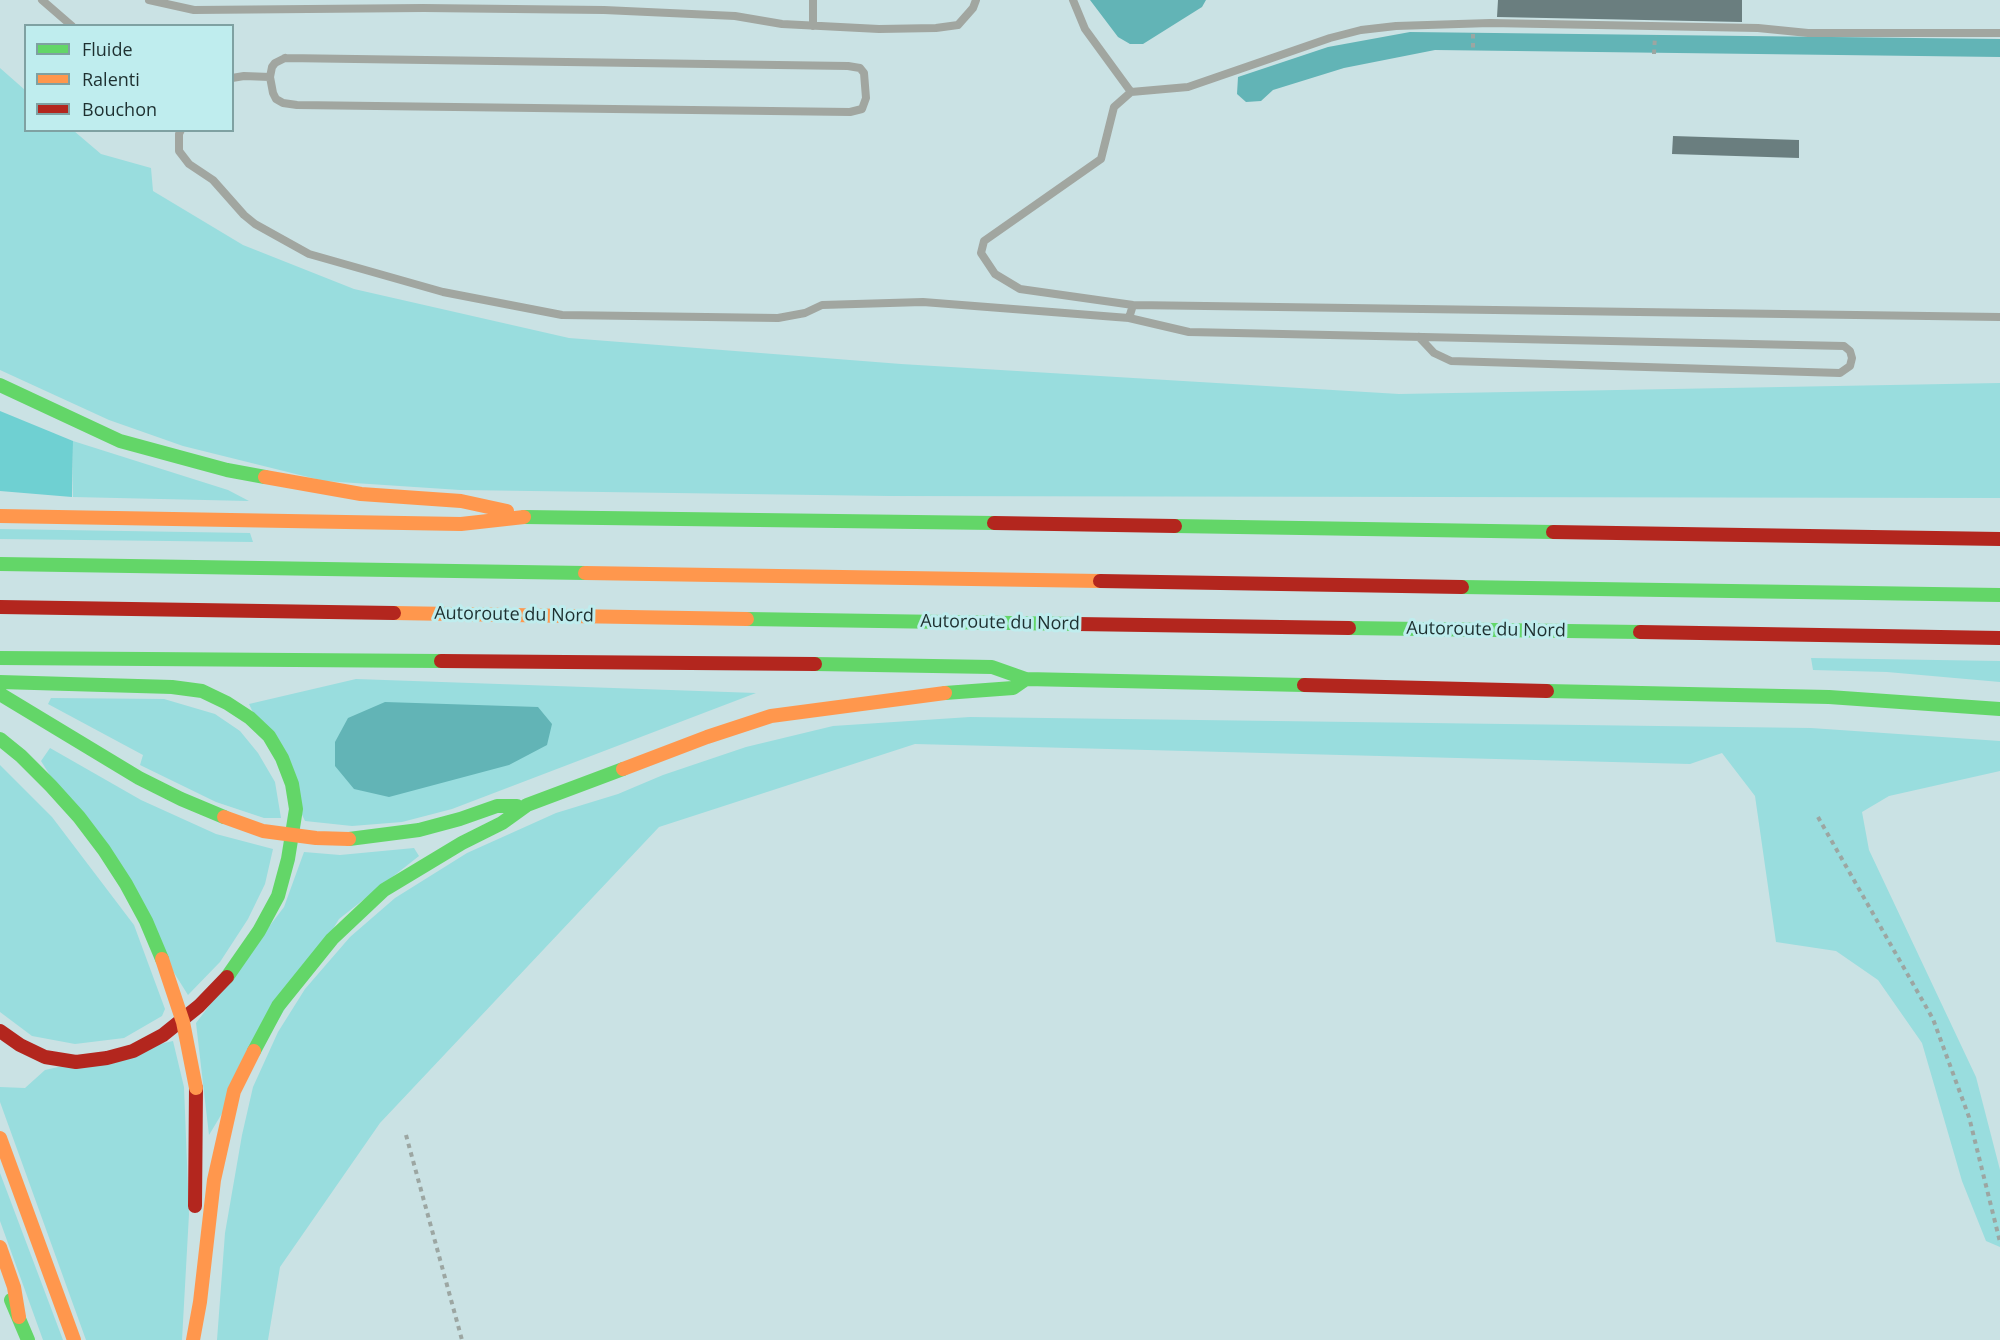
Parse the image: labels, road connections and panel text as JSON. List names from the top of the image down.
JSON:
{
  "streets": {
    "highway": ["Autoroute du Nord"]
  },
  "legend": ["Fluide", "Ralenti", "Bouchon"]
}
